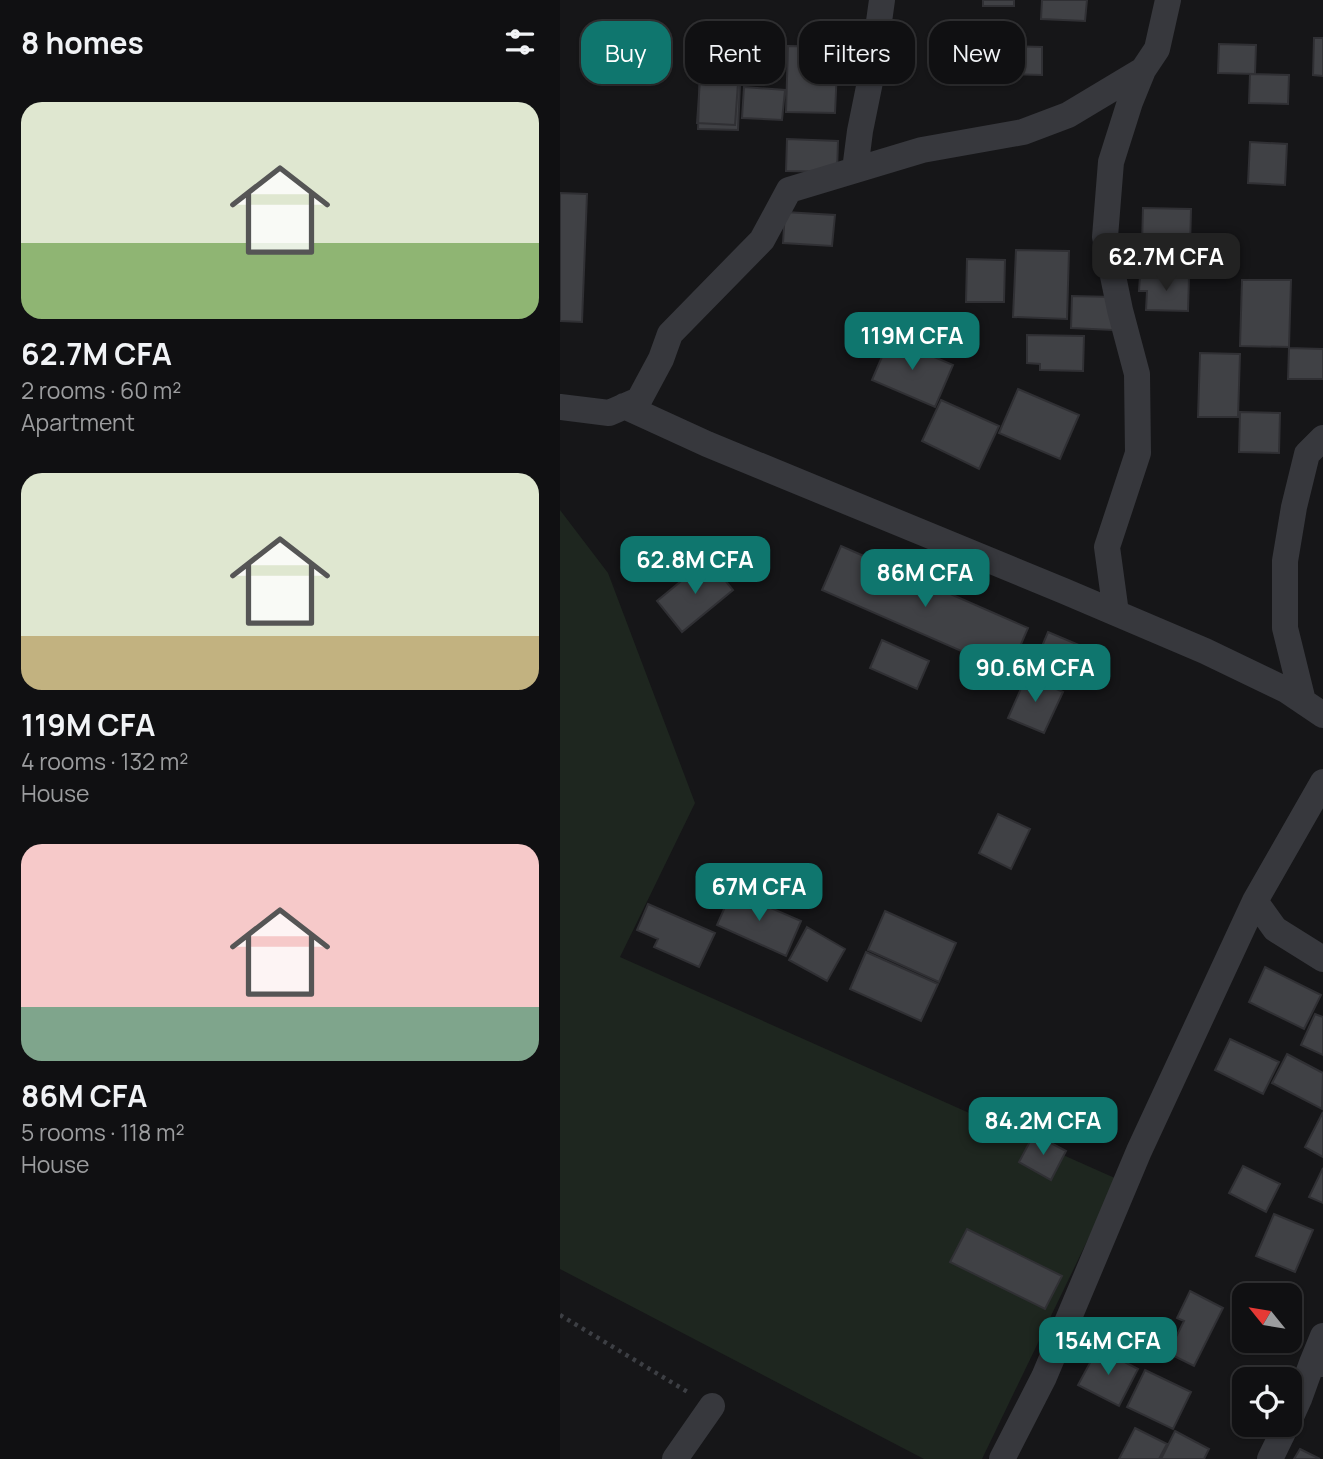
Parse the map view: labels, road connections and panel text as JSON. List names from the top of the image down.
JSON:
{
  "north": "top left",
  "page": {
    "heading": "8 homes",
    "chip": [
      "Buy",
      "Rent",
      "Filters",
      "New"
    ],
    "list": [
      {
        "name": "62.7M CFA",
        "note": "2 rooms · 60 m² · Apartment"
      },
      {
        "name": "119M CFA",
        "note": "4 rooms · 132 m² · House"
      },
      {
        "name": "86M CFA",
        "note": "5 rooms · 118 m² · House"
      }
    ],
    "price": [
      "62.7M CFA",
      "119M CFA",
      "62.8M CFA",
      "86M CFA",
      "90.6M CFA",
      "67M CFA",
      "84.2M CFA",
      "154M CFA"
    ]
  }
}
